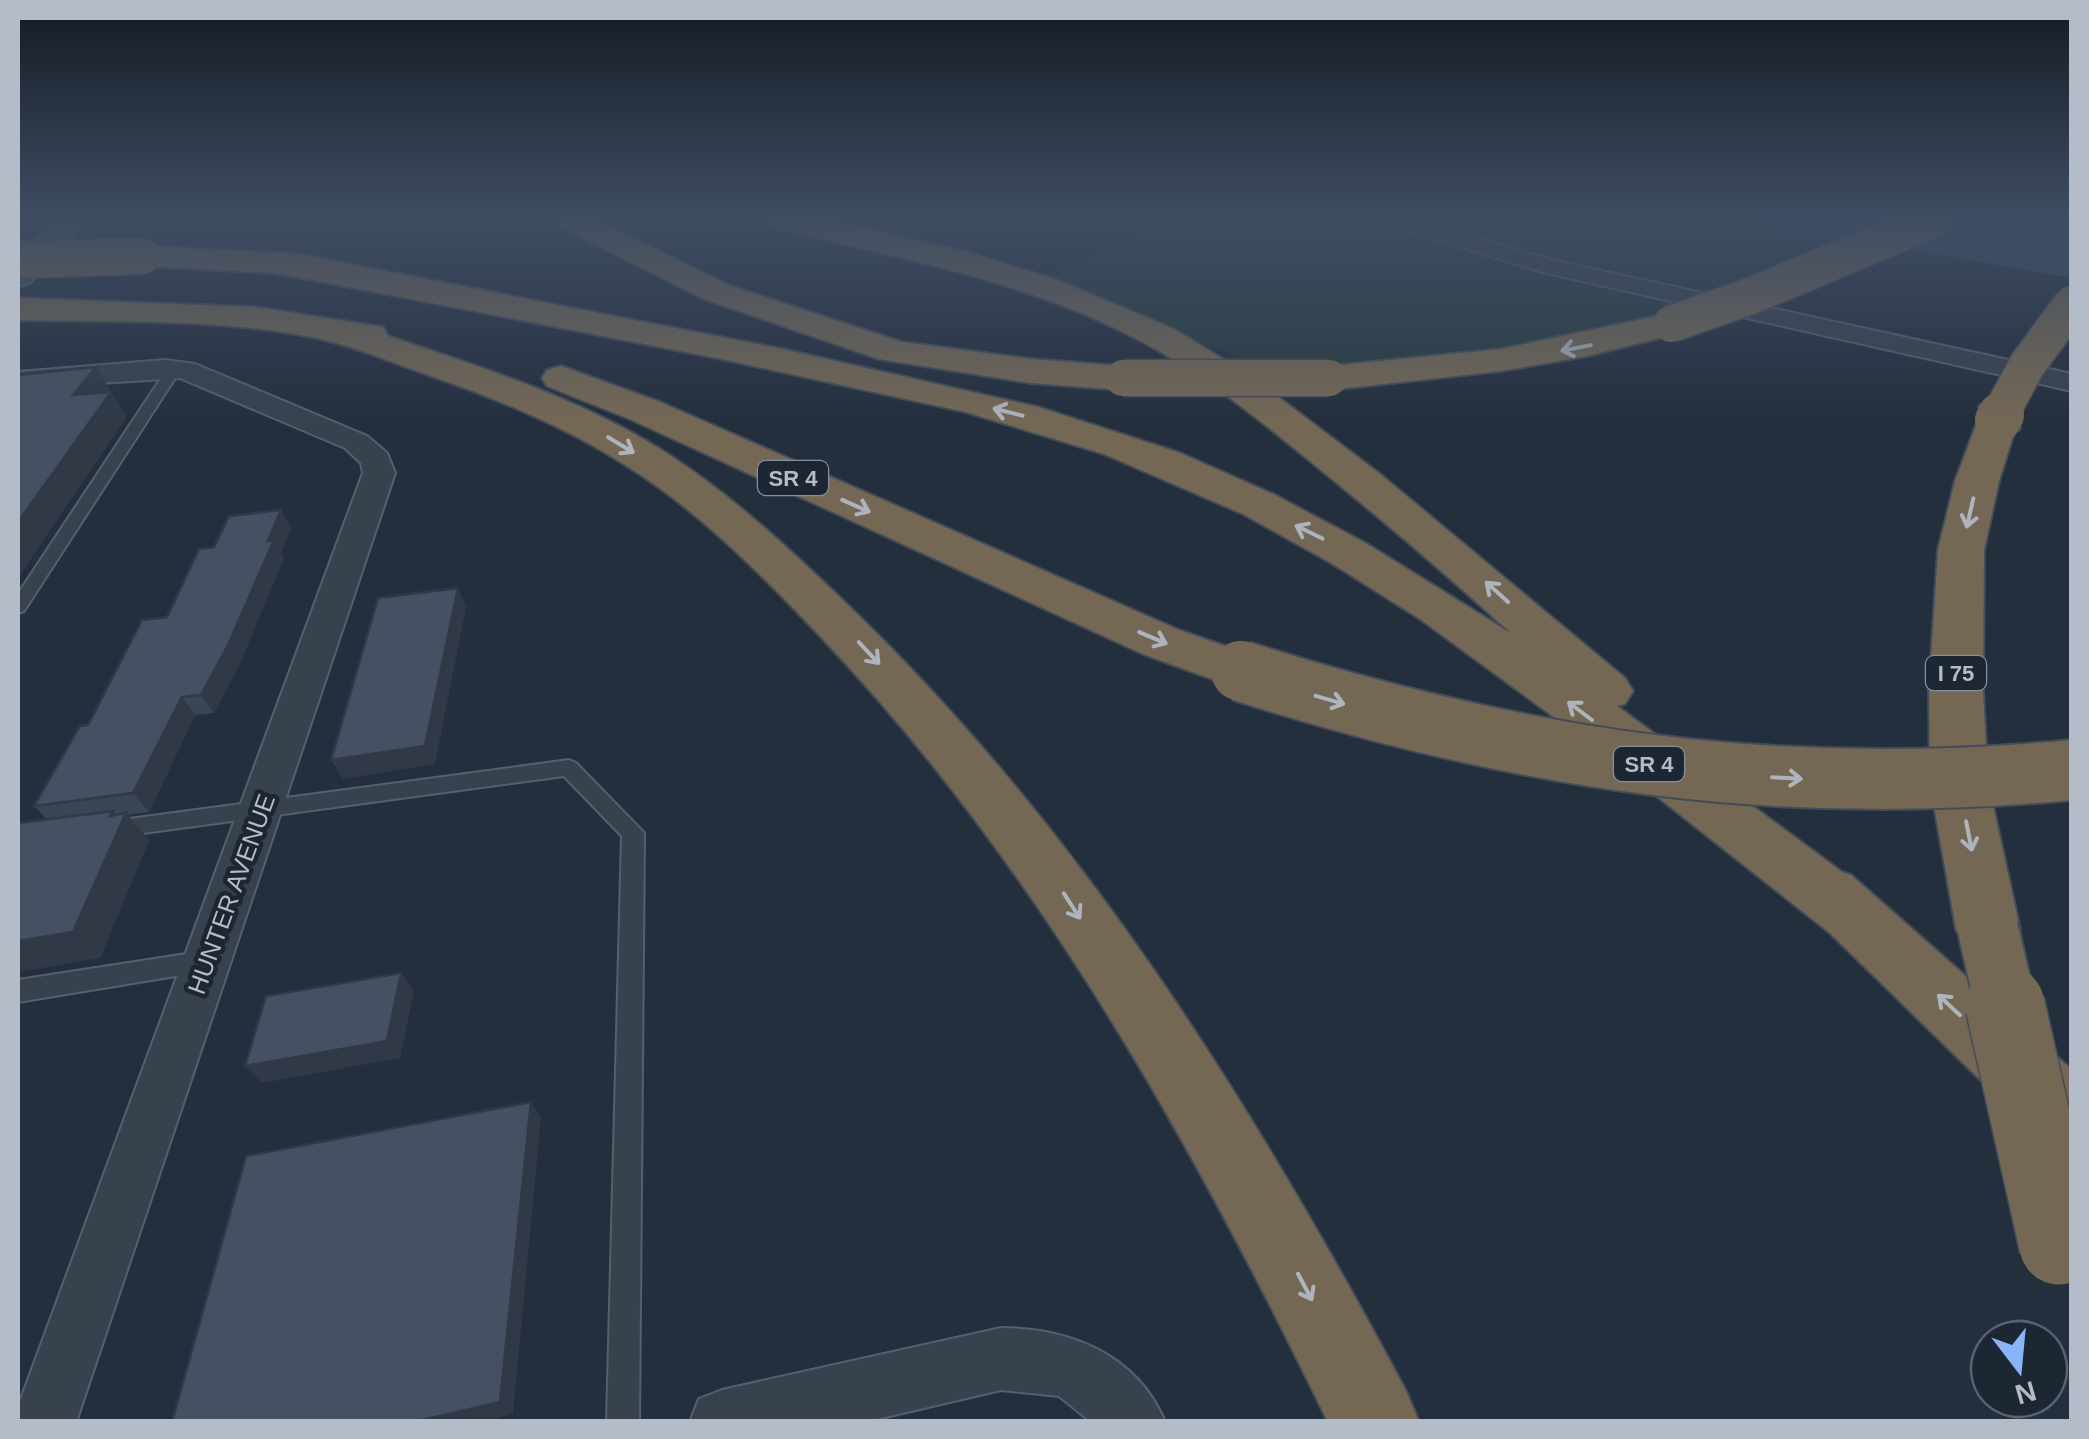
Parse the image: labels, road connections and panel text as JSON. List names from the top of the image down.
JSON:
{
  "streets": {
    "highway": ["SR 4", "I 75"],
    "street": ["HUNTER AVENUE"]
  },
  "north": "bottom"
}
